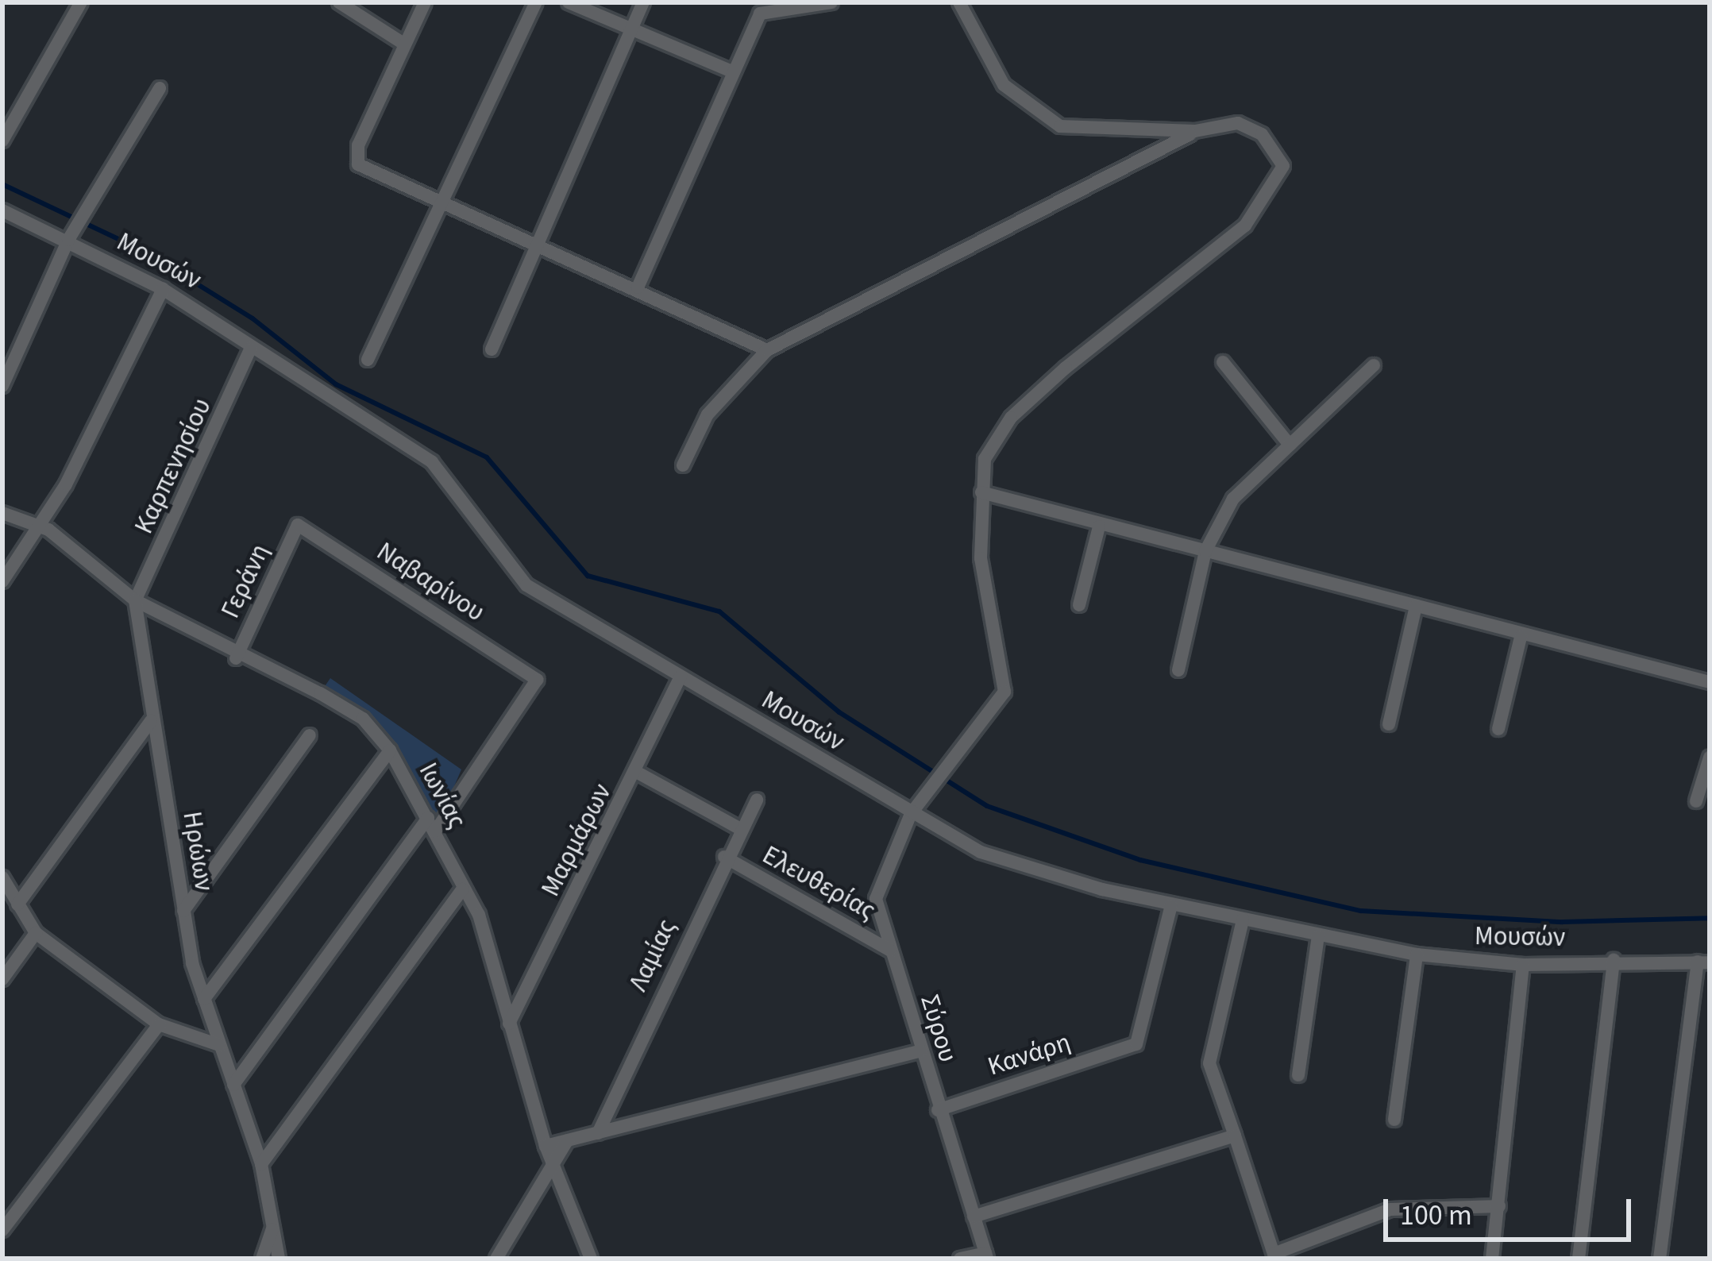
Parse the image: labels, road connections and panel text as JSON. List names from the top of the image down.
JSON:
{
  "streets": {
    "street": [
      "Μουσών",
      "Καρπενησίου",
      "Γεράνη",
      "Ναβαρίνου",
      "Ιωνίας",
      "Μαρμάρων",
      "Ηρώων",
      "Ελευθερίας",
      "Λαμίας",
      "Σύρου",
      "Κανάρη"
    ]
  },
  "crossings": [
    ["Μουσών", "Καρπενησίου"],
    ["Μουσών", "Μαρμάρων"],
    ["Μουσών", "Σύρου"],
    ["Μουσών", "Κανάρη"],
    ["Καρπενησίου", "Ιωνίας"],
    ["Καρπενησίου", "Ηρώων"],
    ["Γεράνη", "Ναβαρίνου"],
    ["Γεράνη", "Ιωνίας"],
    ["Ναβαρίνου", "Ιωνίας"],
    ["Ιωνίας", "Μαρμάρων"],
    ["Ιωνίας", "Ηρώων"],
    ["Ελευθερίας", "Λαμίας"],
    ["Ελευθερίας", "Σύρου"],
    ["Σύρου", "Κανάρη"]
  ],
  "scale_bar": "100 m"
}
